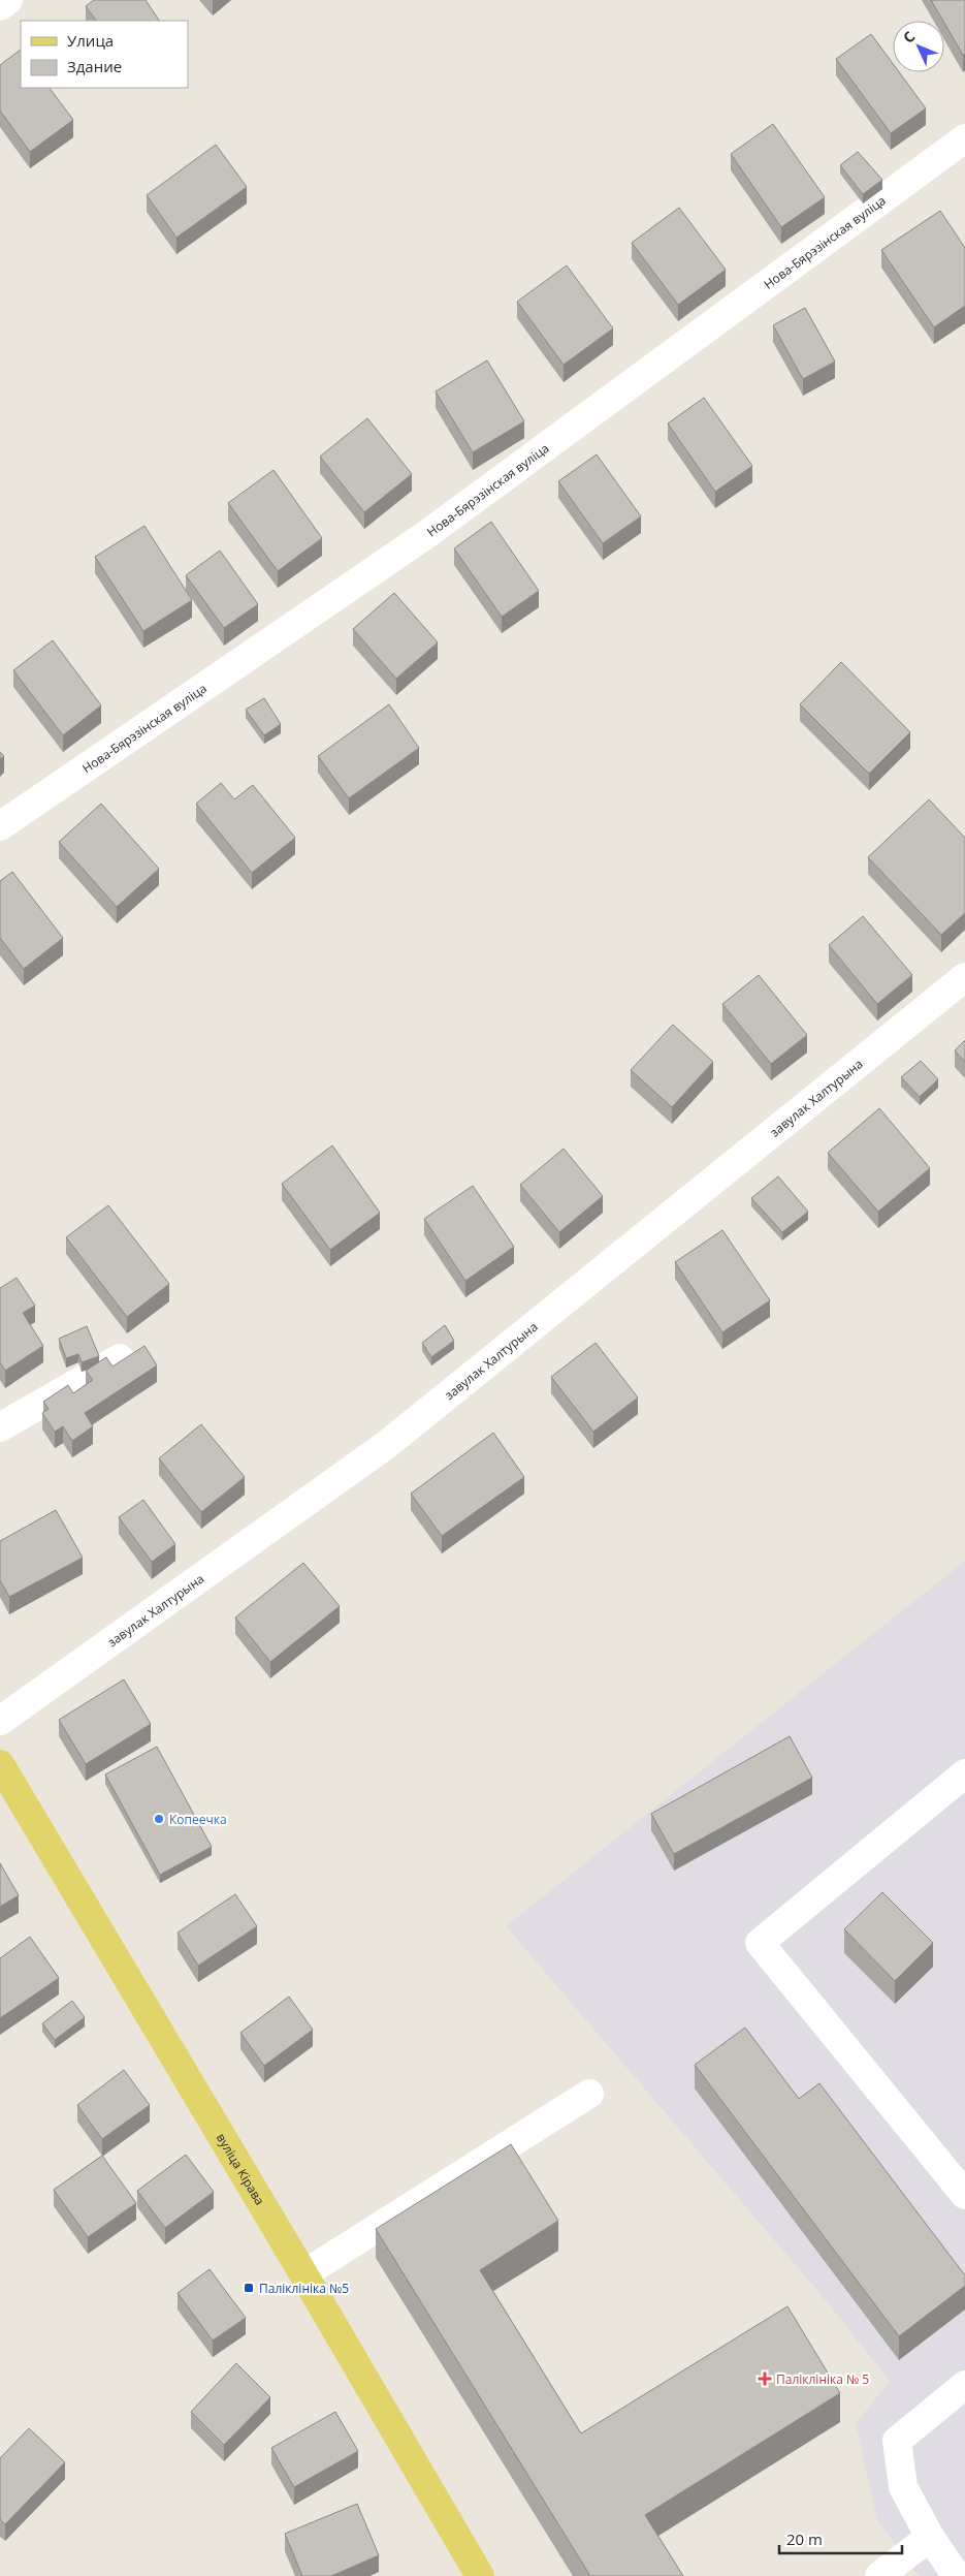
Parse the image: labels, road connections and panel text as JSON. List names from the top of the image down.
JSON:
{
  "streets": {
    "main road": ["вуліца Кірава"],
    "street": ["Нова-Бярэзінская вуліца", "завулак Халтурына"]
  },
  "places": {
    "other": ["Копеечка"],
    "transit": ["Паліклініка №5"],
    "health": ["Паліклініка № 5"]
  },
  "legend": ["Улица", "Здание"],
  "scale_bar": "20 m",
  "north": "top left"
}
